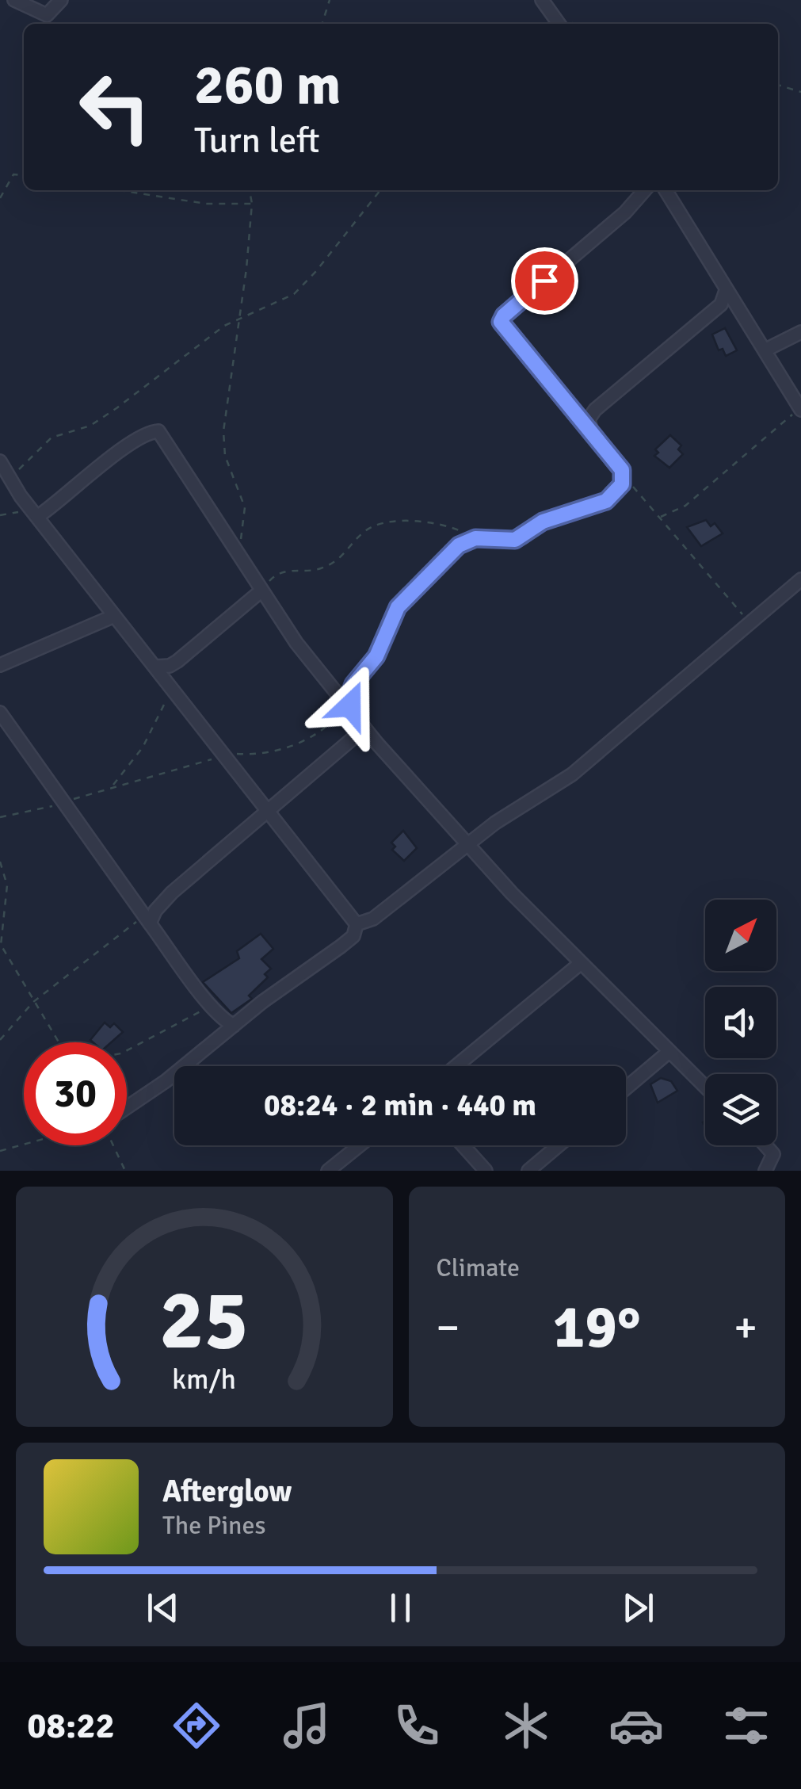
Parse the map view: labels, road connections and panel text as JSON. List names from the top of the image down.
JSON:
{
  "north": "top right",
  "page": {
    "turn": ["260 m", "Turn left"],
    "limit": "30",
    "trip": "08:24 · 2 min · 440 m",
    "tile": "Climate",
    "heat": ["−", "19°", "+"],
    "song": ["Afterglow", "The Pines"],
    "tabs": "08:22",
    "gauge": ["25", "km/h"]
  }
}
